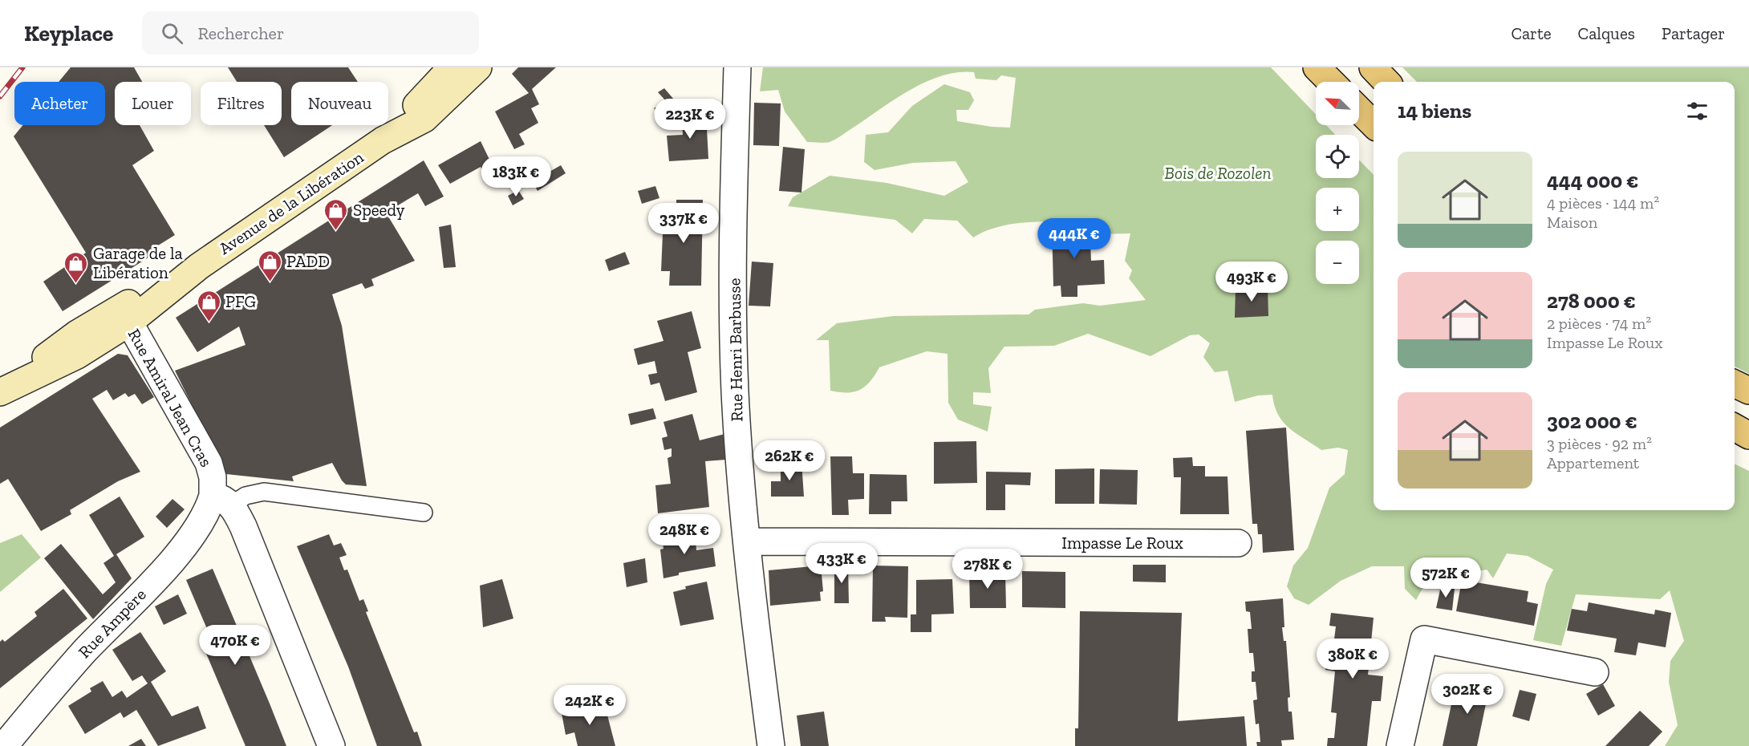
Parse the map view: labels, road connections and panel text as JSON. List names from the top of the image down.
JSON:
{
  "streets": {
    "main road": ["Avenue de la Libération"],
    "street": [
      "Rue Henri Barbusse",
      "Rue Amiral Jean Cras",
      "Impasse Le Roux",
      "Rue Ampère"
    ]
  },
  "crossings": [
    ["Avenue de la Libération", "Rue Amiral Jean Cras"],
    ["Rue Henri Barbusse", "Impasse Le Roux"],
    ["Rue Amiral Jean Cras", "Rue Ampère"]
  ],
  "parks": ["Bois de Rozolen"],
  "places": {
    "shop": [
      "Speedy",
      "PADD",
      "Garage de la Libération",
      "PFG"
    ]
  },
  "north": "top left",
  "page": {
    "header": "Keyplace",
    "search": "Rechercher",
    "nav": ["Carte", "Calques", "Partager"],
    "map_buttons": ["+", "−"],
    "chip": [
      "Acheter",
      "Louer",
      "Filtres",
      "Nouveau"
    ],
    "heading": "14 biens",
    "price": [
      "223K €",
      "183K €",
      "337K €",
      "444K €",
      "493K €",
      "262K €",
      "248K €",
      "433K €",
      "278K €",
      "572K €",
      "470K €",
      "380K €",
      "302K €",
      "242K €"
    ],
    "list": [
      {
        "name": "444 000 €",
        "note": "4 pièces · 144 m² · Maison"
      },
      {
        "name": "278 000 €",
        "note": "2 pièces · 74 m² · Impasse Le Roux"
      },
      {
        "name": "302 000 €",
        "note": "3 pièces · 92 m² · Appartement"
      }
    ]
  }
}
